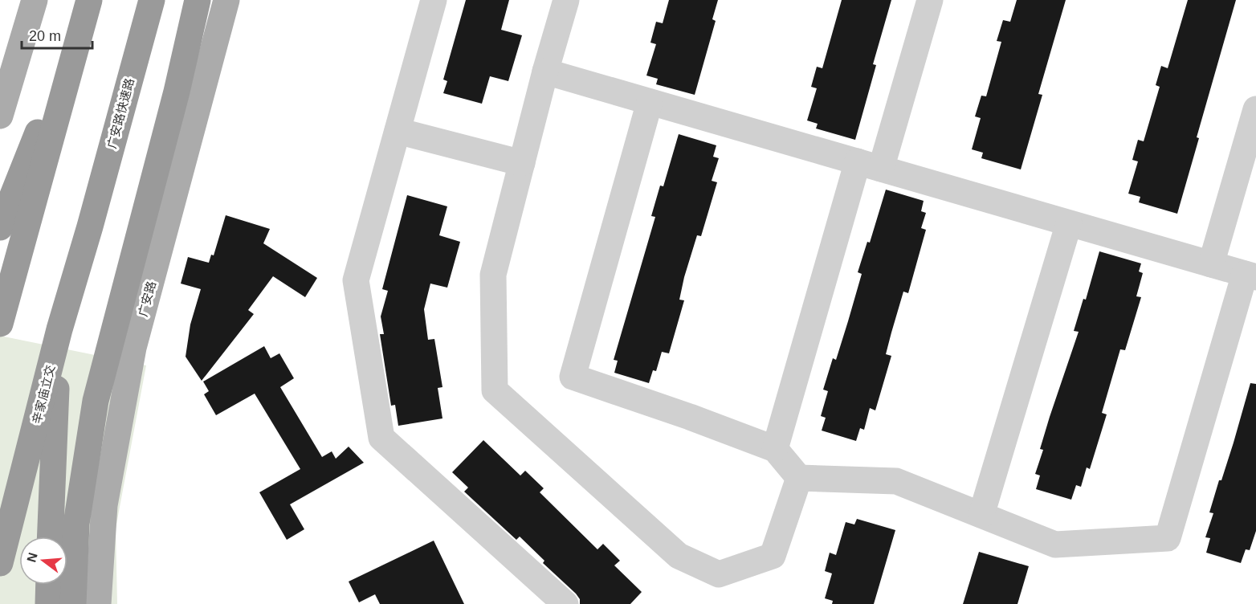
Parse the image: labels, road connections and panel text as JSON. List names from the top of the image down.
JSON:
{
  "streets": {
    "highway": ["广安路快速路", "辛家庙立交"],
    "main road": ["广安路"]
  },
  "crossings": [
    ["广安路快速路", "辛家庙立交"]
  ],
  "scale_bar": "20 m",
  "north": "left"
}
